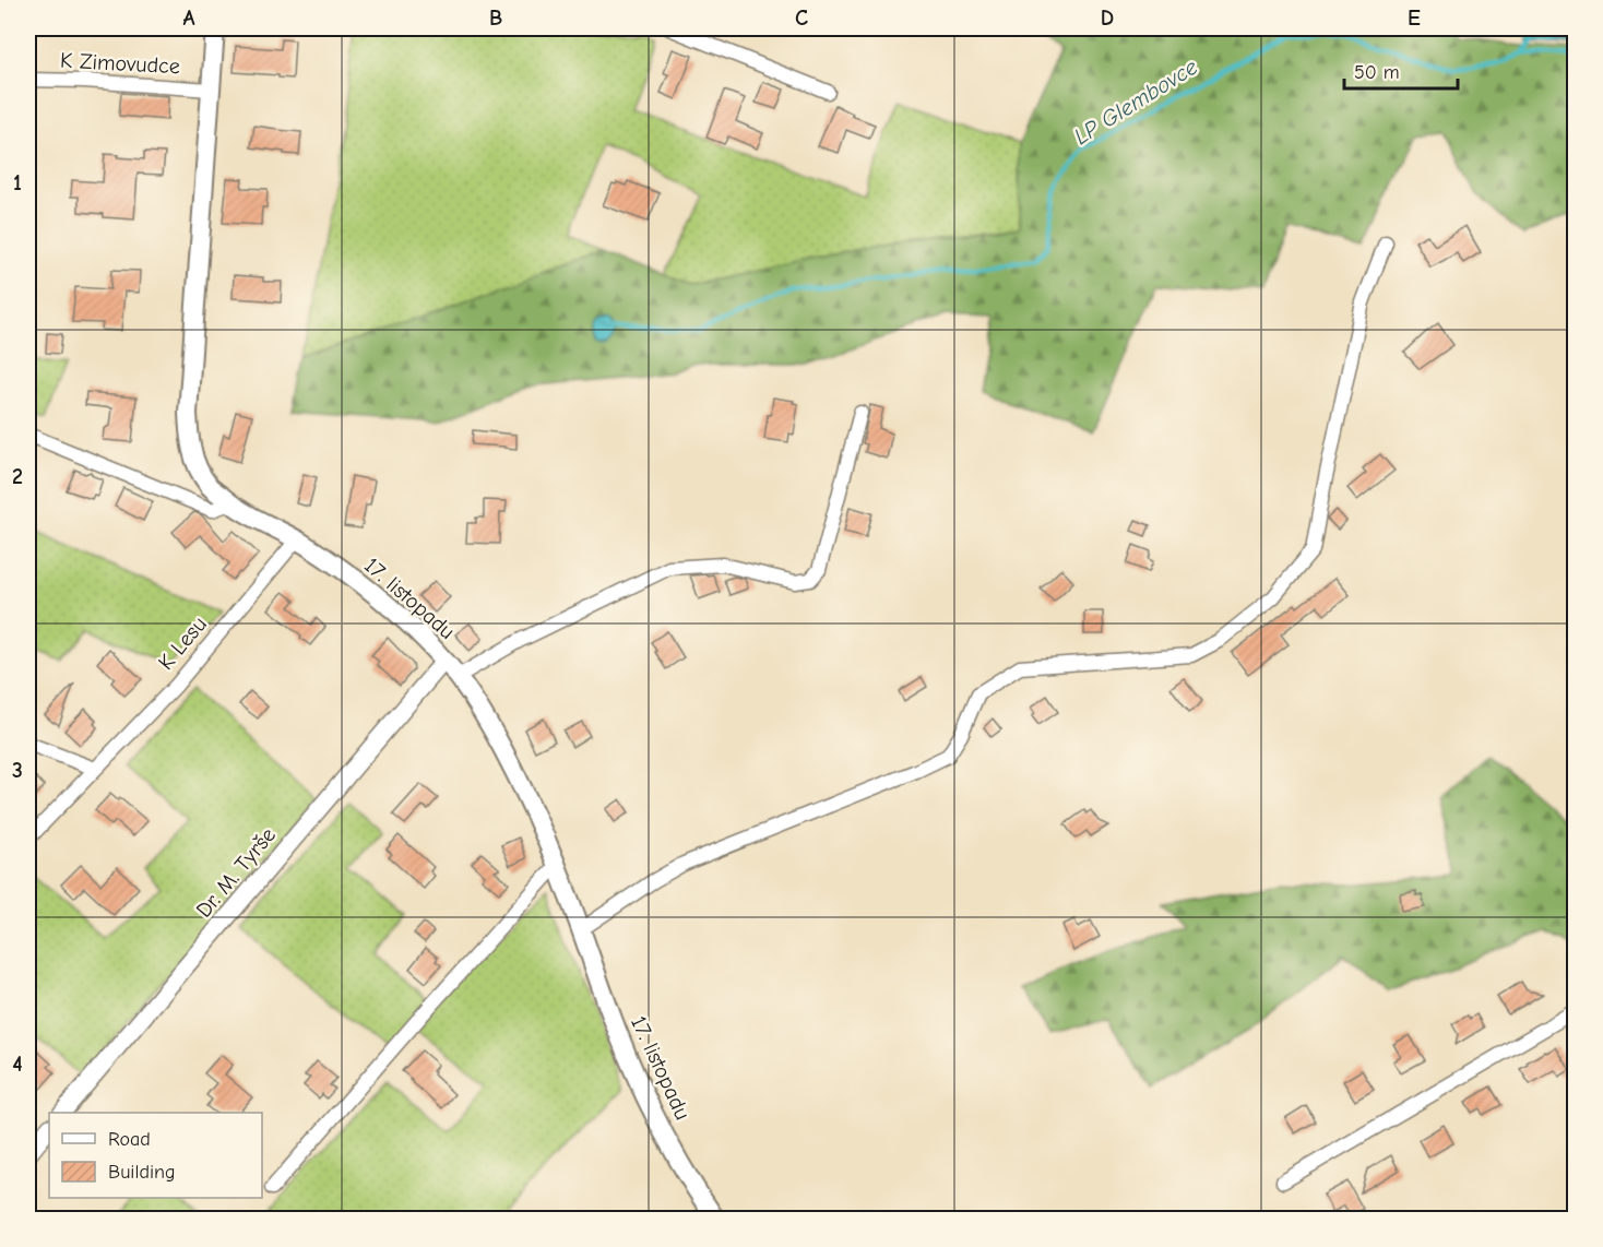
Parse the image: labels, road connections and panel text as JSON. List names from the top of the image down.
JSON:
{
  "streets": {
    "main road": ["17. listopadu"],
    "street": ["K Zimovudce", "K Lesu", "Dr. M. Tyrše"]
  },
  "crossings": [
    ["K Zimovudce", "17. listopadu"],
    ["17. listopadu", "K Lesu"],
    ["17. listopadu", "Dr. M. Tyrše"]
  ],
  "water": ["LP Glembovce"],
  "legend": ["Road", "Building"],
  "scale_bar": "50 m",
  "grid": {
    "columns": [
      "A",
      "B",
      "C",
      "D",
      "E"
    ],
    "rows": [
      "1",
      "2",
      "3",
      "4"
    ]
  }
}
